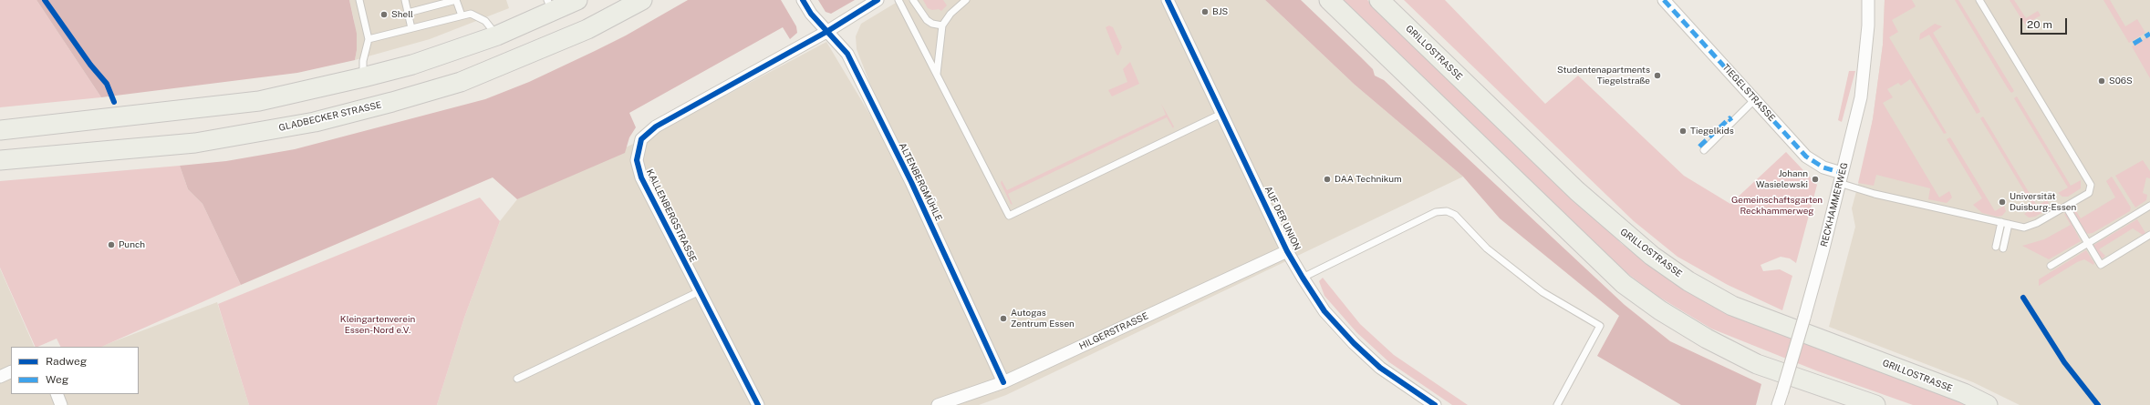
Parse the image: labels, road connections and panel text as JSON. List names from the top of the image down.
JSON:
{
  "streets": {
    "main road": ["GRILLOSTRASSE", "GLADBECKER STRASSE"],
    "street": [
      "TIEGELSTRASSE",
      "ALTENBERGMÜHLE",
      "RECKHAMMERWEG",
      "KALLENBERGSTRASSE",
      "AUF DER UNION",
      "HILGERSTRASSE"
    ]
  },
  "crossings": [
    ["TIEGELSTRASSE", "RECKHAMMERWEG"],
    ["ALTENBERGMÜHLE", "KALLENBERGSTRASSE"],
    ["ALTENBERGMÜHLE", "HILGERSTRASSE"],
    ["AUF DER UNION", "HILGERSTRASSE"]
  ],
  "parks": ["Gemeinschaftsgarten Reckhammerweg", "Kleingartenverein Essen-Nord e.V."],
  "places": [
    "BJS",
    "Shell",
    "Studentenapartments Tiegelstraße",
    "S06S",
    "Tiegelkids",
    "DAA Technikum",
    "Johann Wasielewski",
    "Universität Duisburg-Essen",
    "Punch",
    "Autogas Zentrum Essen"
  ],
  "legend": ["Radweg", "Weg"],
  "scale_bar": "20 m"
}
